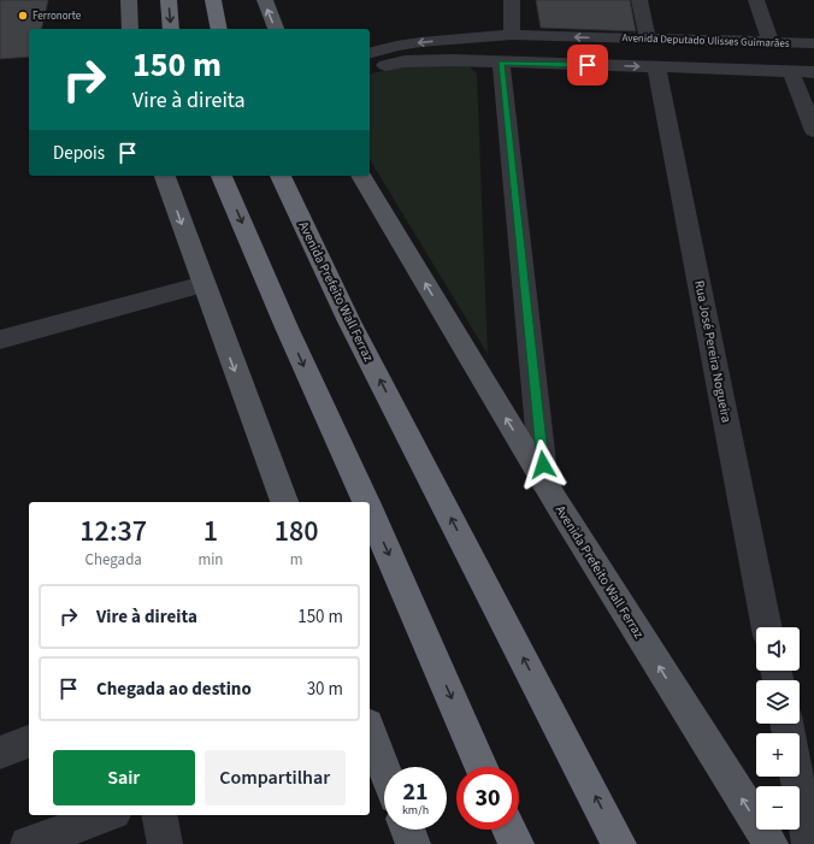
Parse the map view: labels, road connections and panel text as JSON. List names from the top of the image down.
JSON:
{
  "streets": {
    "highway": ["Avenida Prefeito Wall Ferraz"],
    "street": ["Avenida Deputado Ulisses Guimarães", "Rua José Pereira Nogueira"]
  },
  "one_way": ["Avenida Prefeito Wall Ferraz"],
  "places": ["Ferronorte"],
  "page": {
    "turn": ["150 m", "Vire à direita"],
    "then": "Depois",
    "eta": [
      "12:37",
      "Chegada",
      "1",
      "min",
      "180",
      "m"
    ],
    "list": [
      {
        "name": "Vire à direita",
        "value": "150 m"
      },
      {
        "name": "Chegada ao destino",
        "value": "30 m"
      }
    ],
    "map_buttons": ["+", "−"],
    "buttons": ["Sair", "Compartilhar"],
    "speed": "21 km/h",
    "limit": "30"
  }
}
